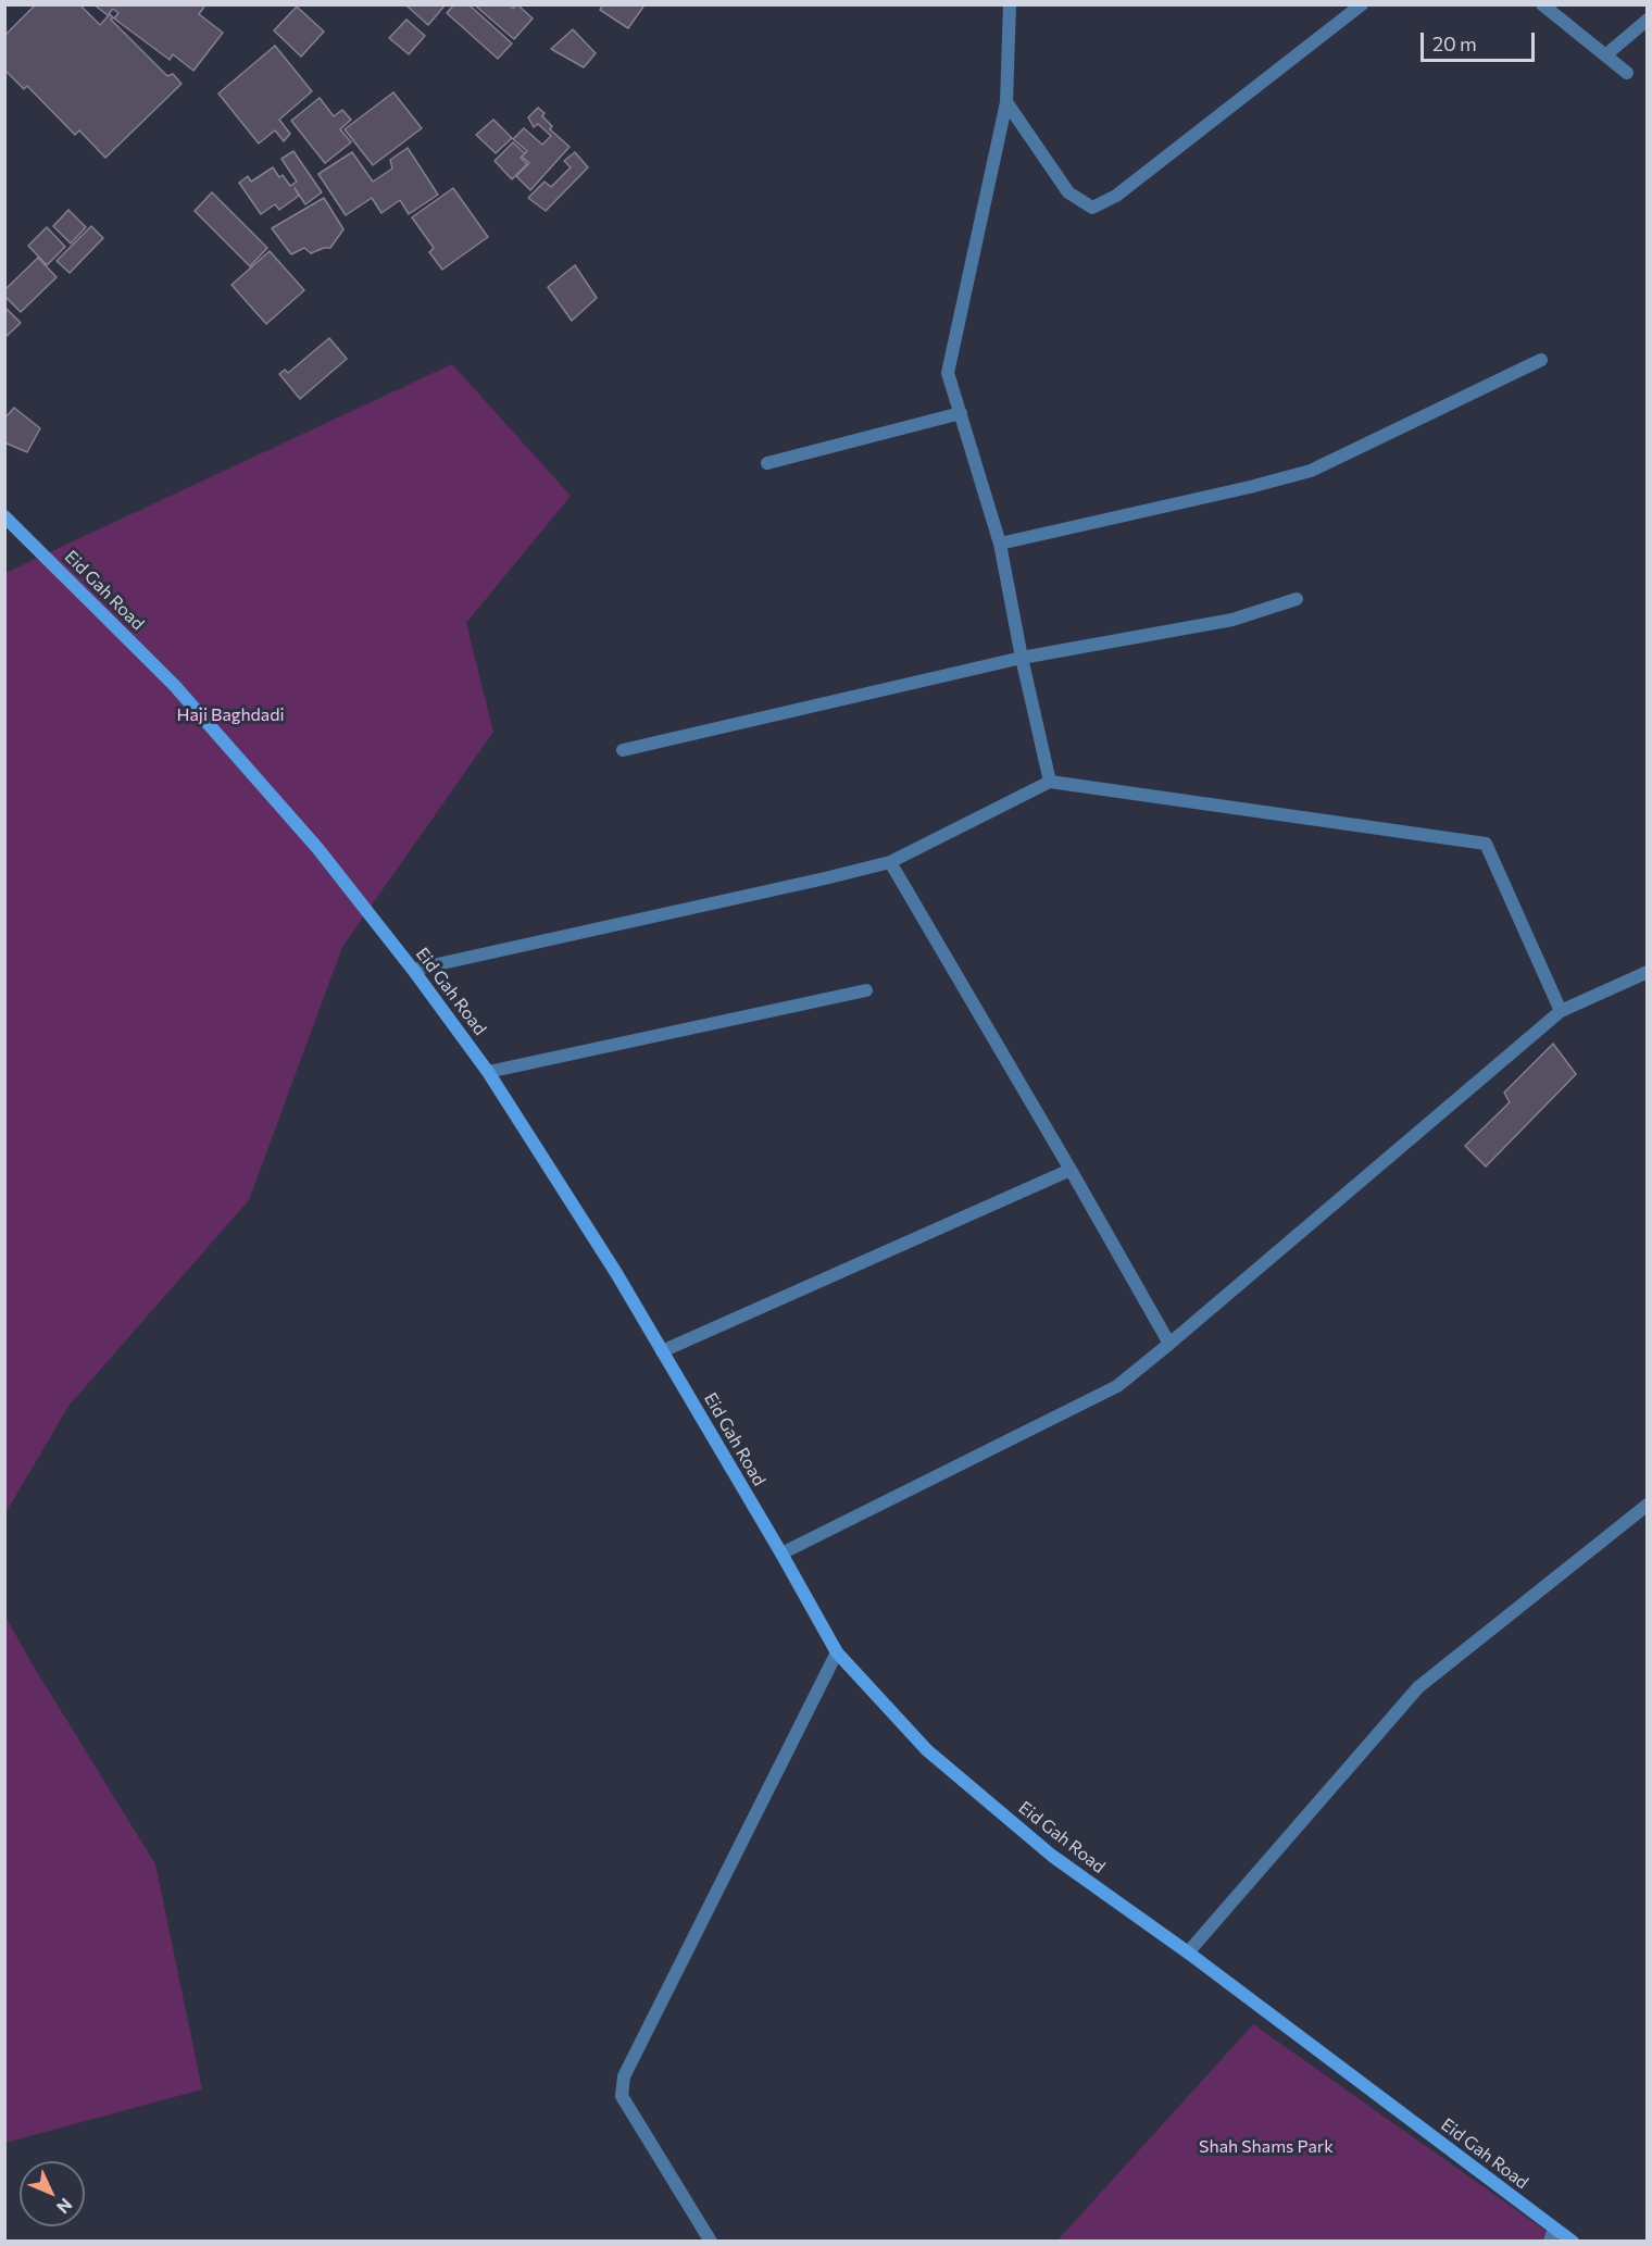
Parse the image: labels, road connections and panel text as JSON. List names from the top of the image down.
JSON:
{
  "streets": {
    "main road": ["Eid Gah Road"]
  },
  "parks": ["Haji Baghdadi", "Shah Shams Park"],
  "scale_bar": "20 m",
  "north": "bottom right"
}
